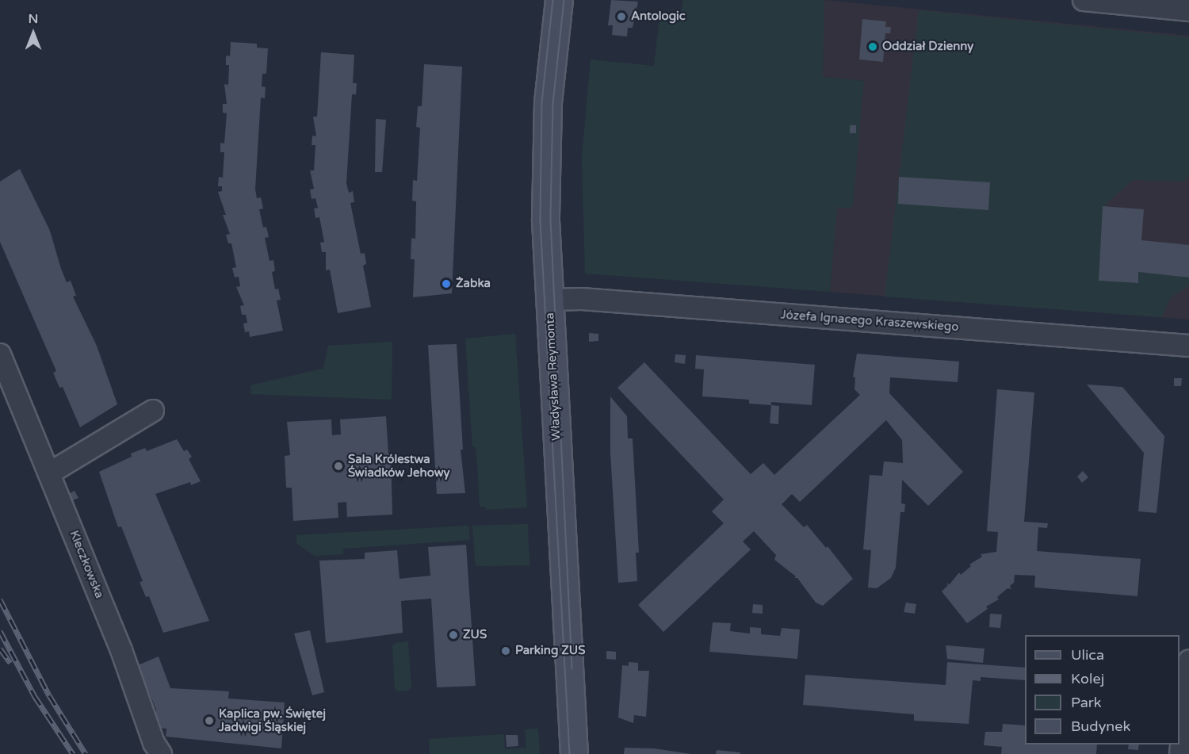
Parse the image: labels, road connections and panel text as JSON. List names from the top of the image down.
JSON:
{
  "streets": {
    "main road": ["Władysława Reymonta"],
    "street": ["Józefa Ignacego Kraszewskiego", "Kleczkowska"]
  },
  "crossings": [
    ["Józefa Ignacego Kraszewskiego", "Władysława Reymonta"]
  ],
  "places": [
    "Antologic",
    "Oddział Dzienny",
    "Żabka",
    "Sala Królestwa Świadków Jehowy",
    "ZUS",
    "Parking ZUS",
    "Kaplica pw. Świętej Jadwigi Śląskiej"
  ],
  "legend": [
    "Ulica",
    "Kolej",
    "Park",
    "Budynek"
  ],
  "north": "top"
}
